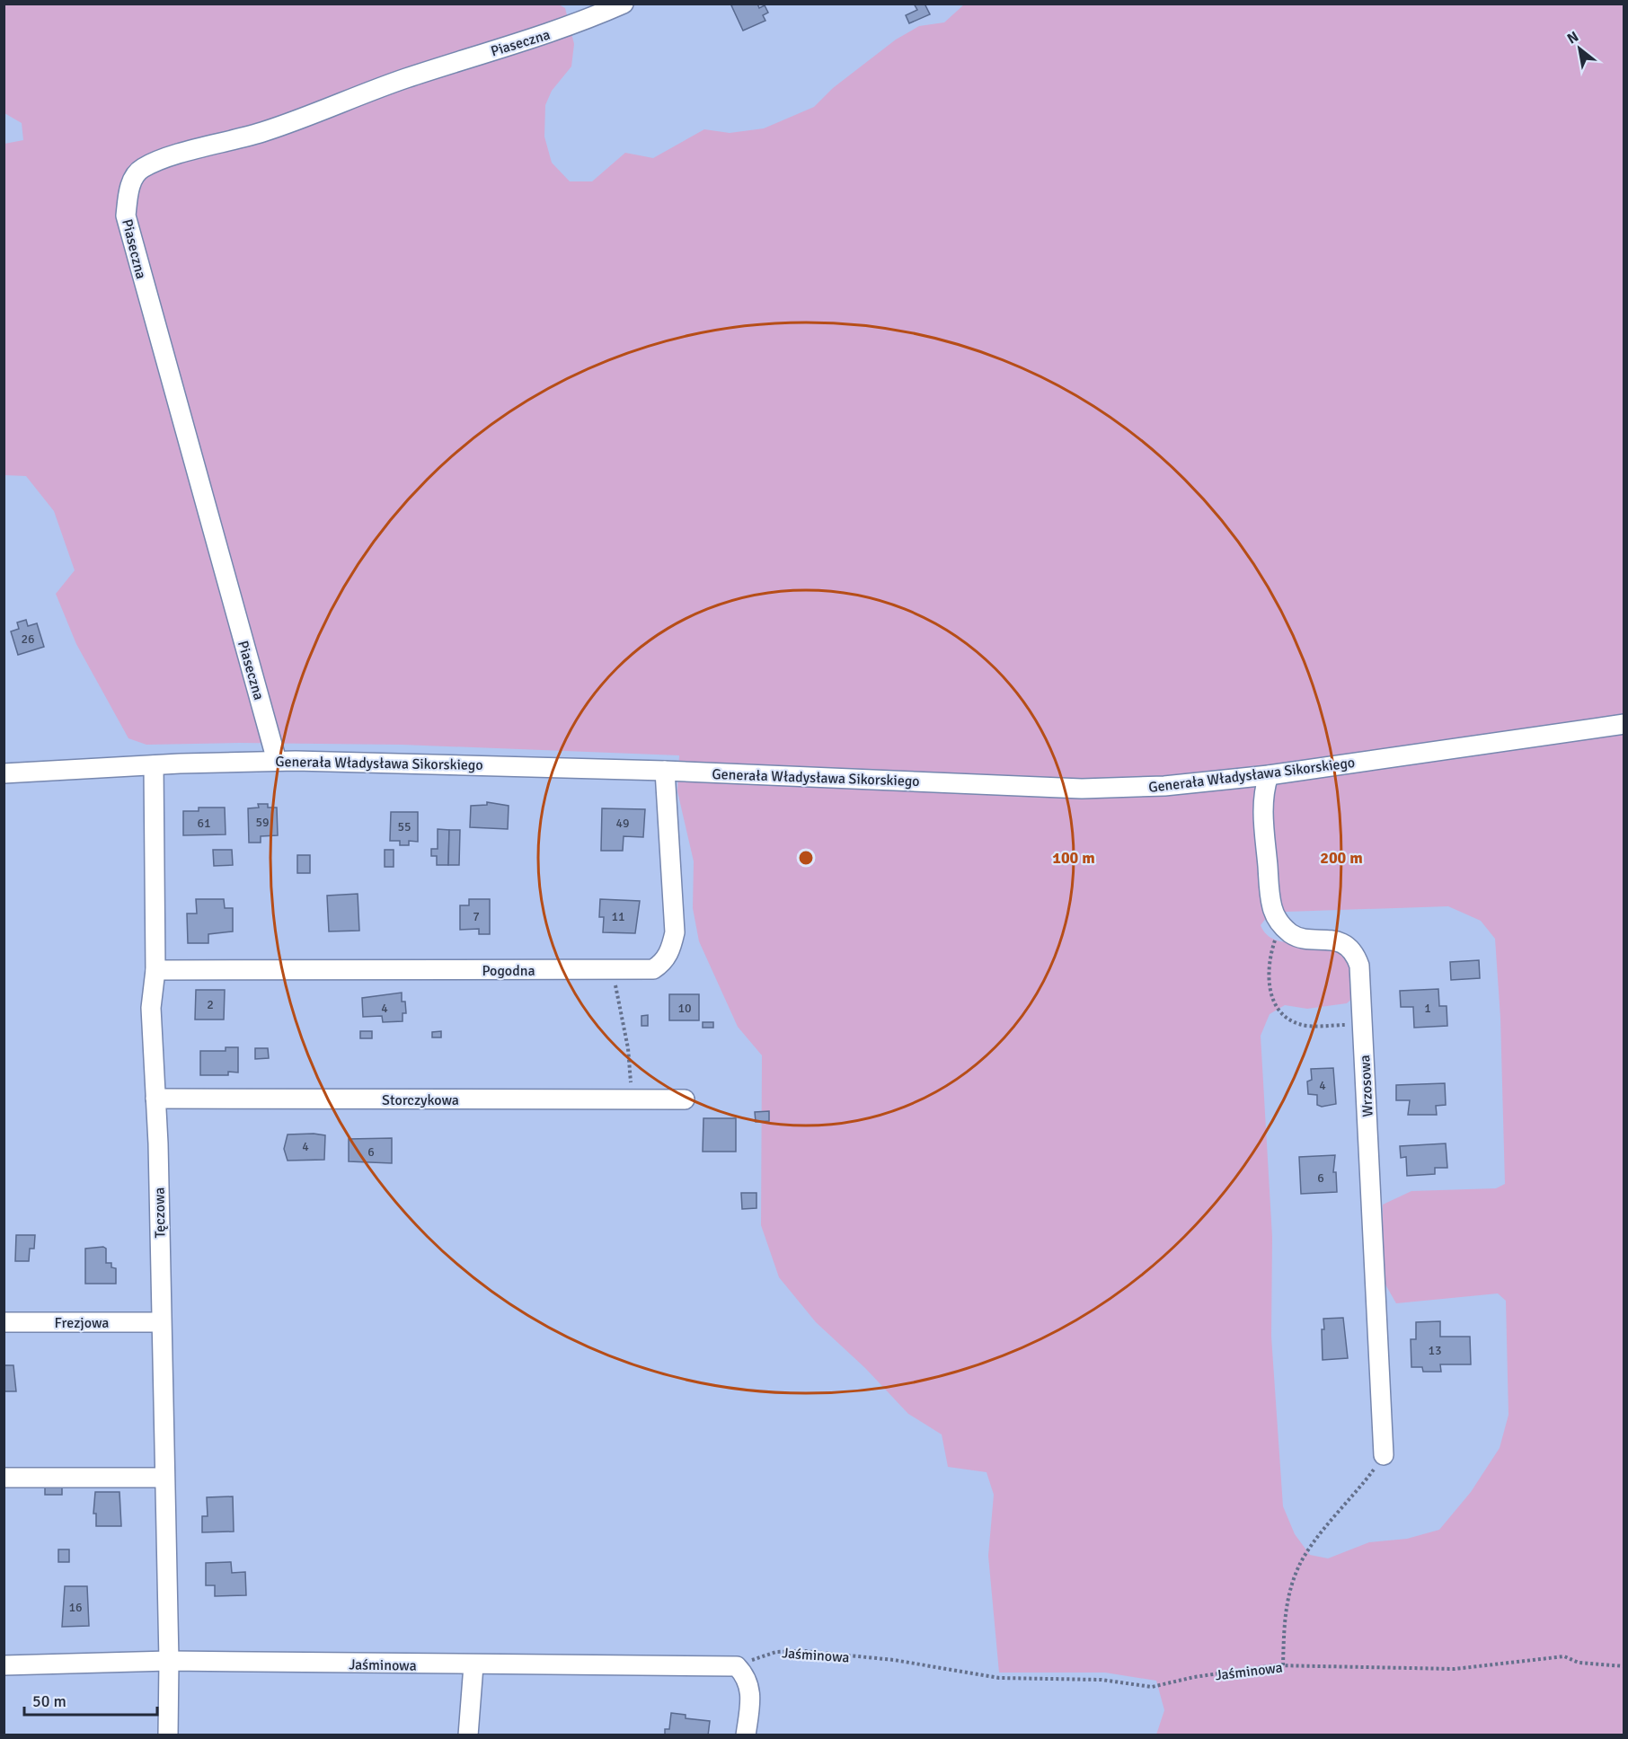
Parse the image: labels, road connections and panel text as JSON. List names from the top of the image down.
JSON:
{
  "streets": {
    "street": [
      "Piaseczna",
      "Generała Władysława Sikorskiego",
      "Pogodna",
      "Wrzosowa",
      "Storczykowa",
      "Tęczowa",
      "Frezjowa",
      "Jaśminowa"
    ]
  },
  "crossings": [
    ["Piaseczna", "Generała Władysława Sikorskiego"],
    ["Generała Władysława Sikorskiego", "Pogodna"],
    ["Generała Władysława Sikorskiego", "Tęczowa"],
    ["Pogodna", "Tęczowa"],
    ["Storczykowa", "Tęczowa"],
    ["Tęczowa", "Frezjowa"],
    ["Tęczowa", "Jaśminowa"]
  ],
  "house_numbers": [
    "26",
    "59",
    "61",
    "49",
    "55",
    "7",
    "11",
    "2",
    "4",
    "10",
    "1",
    "4",
    "4",
    "6",
    "6",
    "13",
    "16"
  ],
  "scale_bar": "50 m",
  "north": "top left",
  "rings": ["100 m", "200 m"]
}
